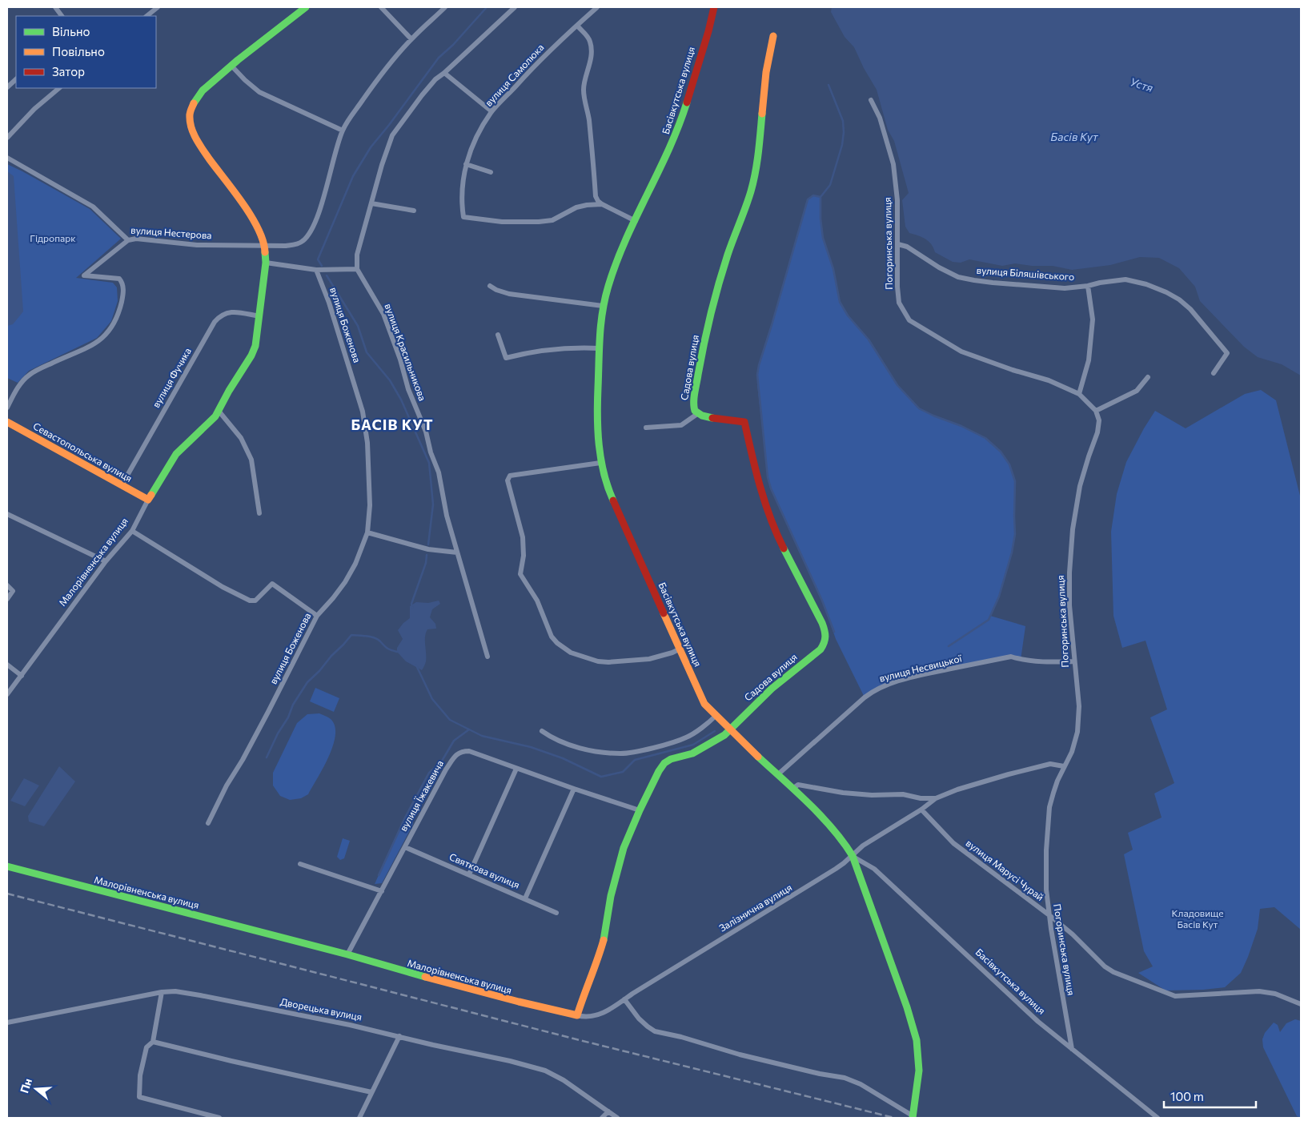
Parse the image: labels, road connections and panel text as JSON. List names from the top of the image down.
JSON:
{
  "streets": {
    "street": [
      "вулиця Самолюка",
      "Басівкутська вулиця",
      "вулиця Нестерова",
      "Погоринська вулиця",
      "вулиця Біляшівського",
      "вулиця Боженова",
      "вулиця Красильникова",
      "Садова вулиця",
      "вулиця Фучика",
      "Севастопольська вулиця",
      "Малорівненська вулиця",
      "вулиця Несвицької",
      "вулиця Їжакевича",
      "вулиця Марусі Чурай",
      "Святкова вулиця",
      "Залізнична вулиця",
      "Дворецька вулиця"
    ]
  },
  "crossings": [
    ["Басівкутська вулиця", "Погоринська вулиця"],
    ["Басівкутська вулиця", "Садова вулиця"],
    ["Басівкутська вулиця", "вулиця Несвицької"],
    ["Басівкутська вулиця", "Залізнична вулиця"],
    ["вулиця Нестерова", "Малорівненська вулиця"],
    ["Погоринська вулиця", "вулиця Біляшівського"],
    ["Погоринська вулиця", "вулиця Несвицької"],
    ["Погоринська вулиця", "вулиця Марусі Чурай"],
    ["Погоринська вулиця", "Залізнична вулиця"],
    ["вулиця Фучика", "Севастопольська вулиця"],
    ["вулиця Фучика", "Малорівненська вулиця"],
    ["Севастопольська вулиця", "Малорівненська вулиця"],
    ["Малорівненська вулиця", "вулиця Їжакевича"],
    ["Малорівненська вулиця", "Залізнична вулиця"],
    ["вулиця Їжакевича", "Святкова вулиця"],
    ["вулиця Марусі Чурай", "Залізнична вулиця"]
  ],
  "districts": ["БАСІВ КУТ"],
  "water": ["Устя", "Басів Кут"],
  "parks": ["Гідропарк", "Кладовище Басів Кут"],
  "legend": ["Вільно", "Повільно", "Затор"],
  "scale_bar": "100 m",
  "north": "left"
}
